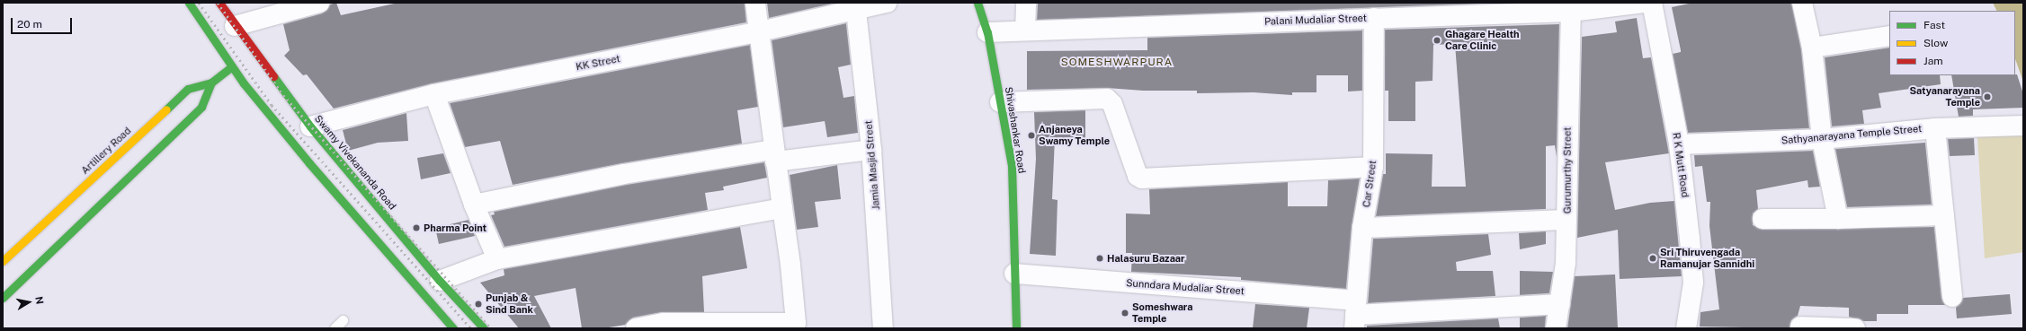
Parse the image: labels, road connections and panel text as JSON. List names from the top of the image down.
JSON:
{
  "streets": {
    "street": [
      "Palani Mudaliar Street",
      "KK Street",
      "Shivashankar Road",
      "Sathyanarayana Temple Street",
      "Artillery Road",
      "Swamy Vivekananda Road",
      "Jamia Masjid Street",
      "R K Mutt Road",
      "Gurumurthy Street",
      "Car Street",
      "Sunndara Mudaliar Street"
    ]
  },
  "crossings": [
    ["Palani Mudaliar Street", "Shivashankar Road"],
    ["Palani Mudaliar Street", "Gurumurthy Street"],
    ["Palani Mudaliar Street", "Car Street"],
    ["KK Street", "Swamy Vivekananda Road"],
    ["KK Street", "Jamia Masjid Street"],
    ["Shivashankar Road", "Sunndara Mudaliar Street"],
    ["Sathyanarayana Temple Street", "R K Mutt Road"],
    ["Gurumurthy Street", "Sunndara Mudaliar Street"],
    ["Car Street", "Sunndara Mudaliar Street"]
  ],
  "districts": ["SOMESHWARPURA"],
  "places": [
    "Ghagare Health Care Clinic",
    "Satyanarayana Temple",
    "Anjaneya Swamy Temple",
    "Pharma Point",
    "Halasuru Bazaar",
    "Sri Thiruvengada Ramanujar Sannidhi",
    "Punjab & Sind Bank",
    "Someshwara Temple"
  ],
  "legend": ["Fast", "Slow", "Jam"],
  "scale_bar": "20 m",
  "north": "right"
}
